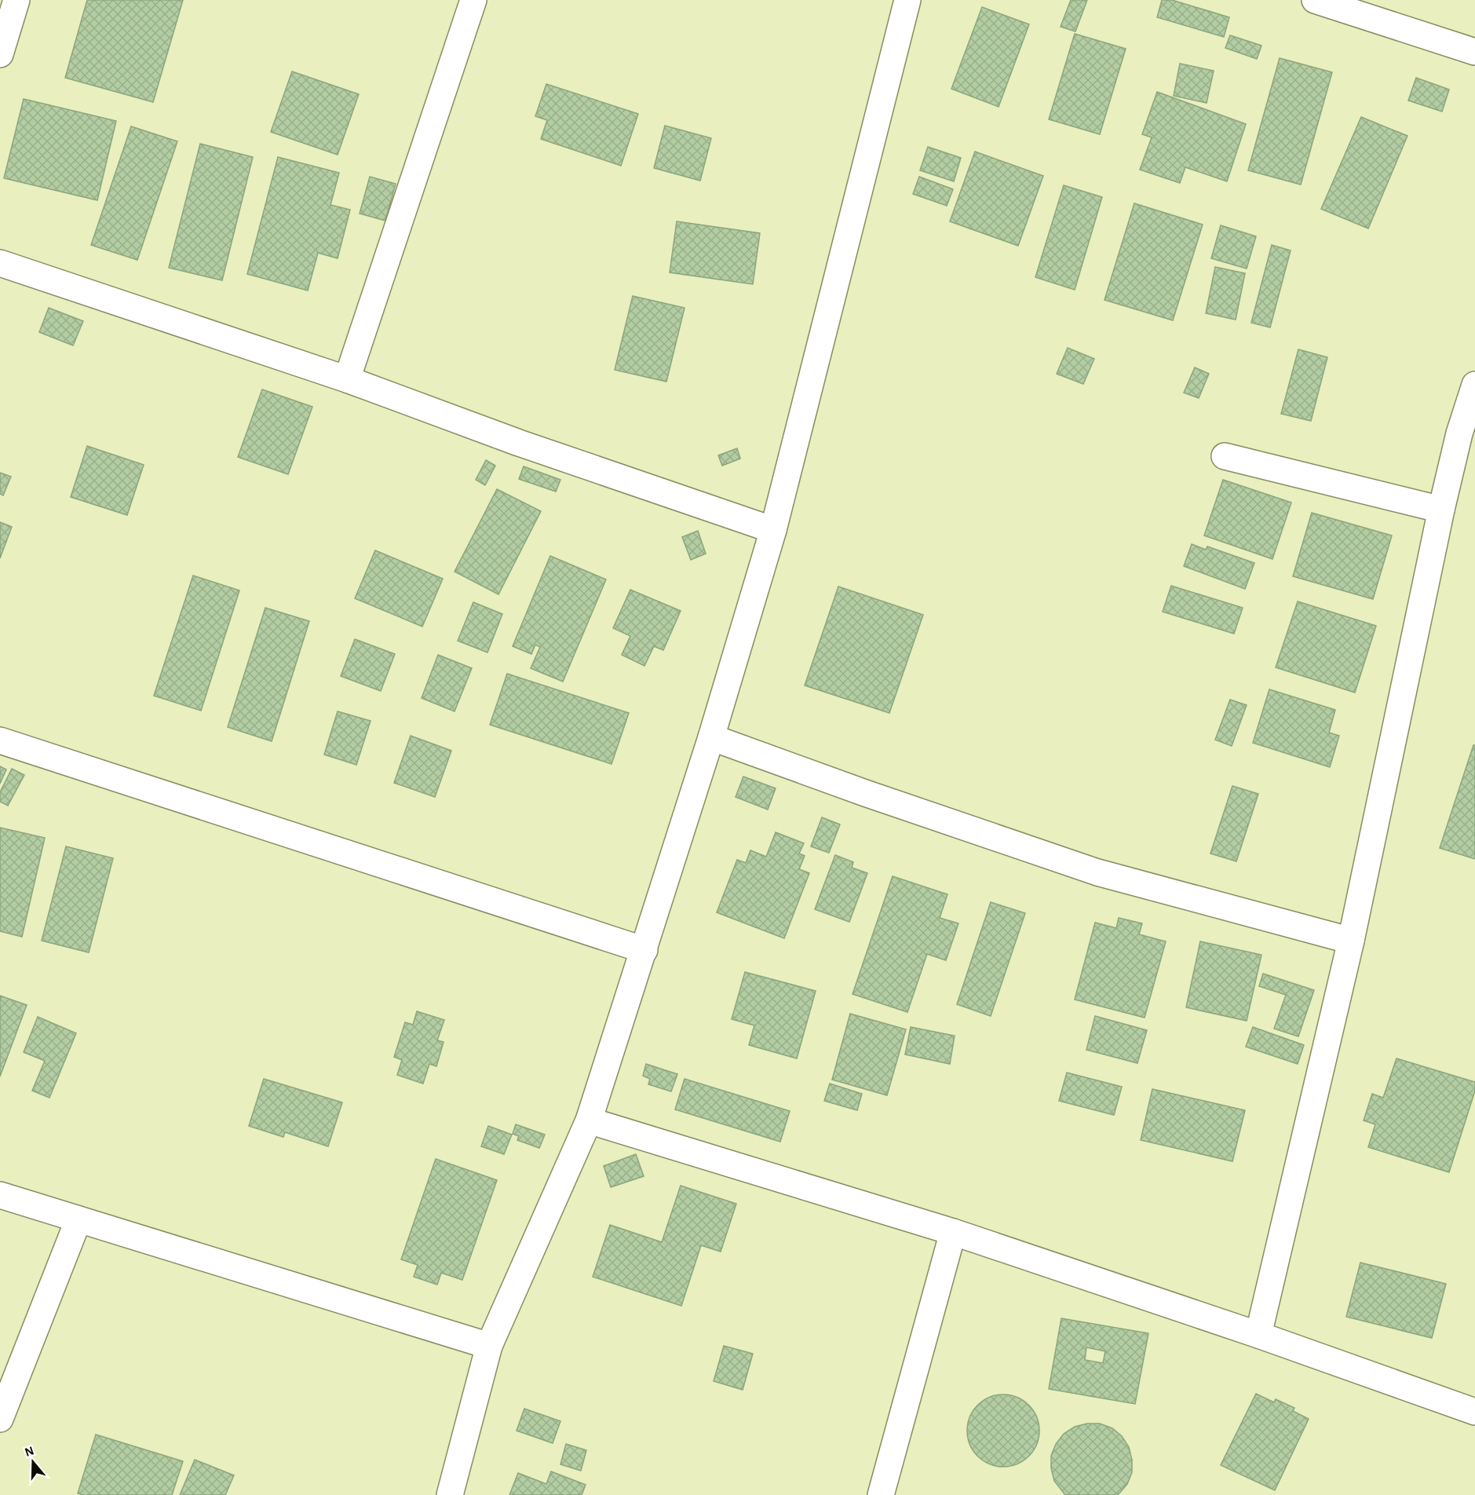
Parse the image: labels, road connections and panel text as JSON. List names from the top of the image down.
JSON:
{
  "north": "top"
}
